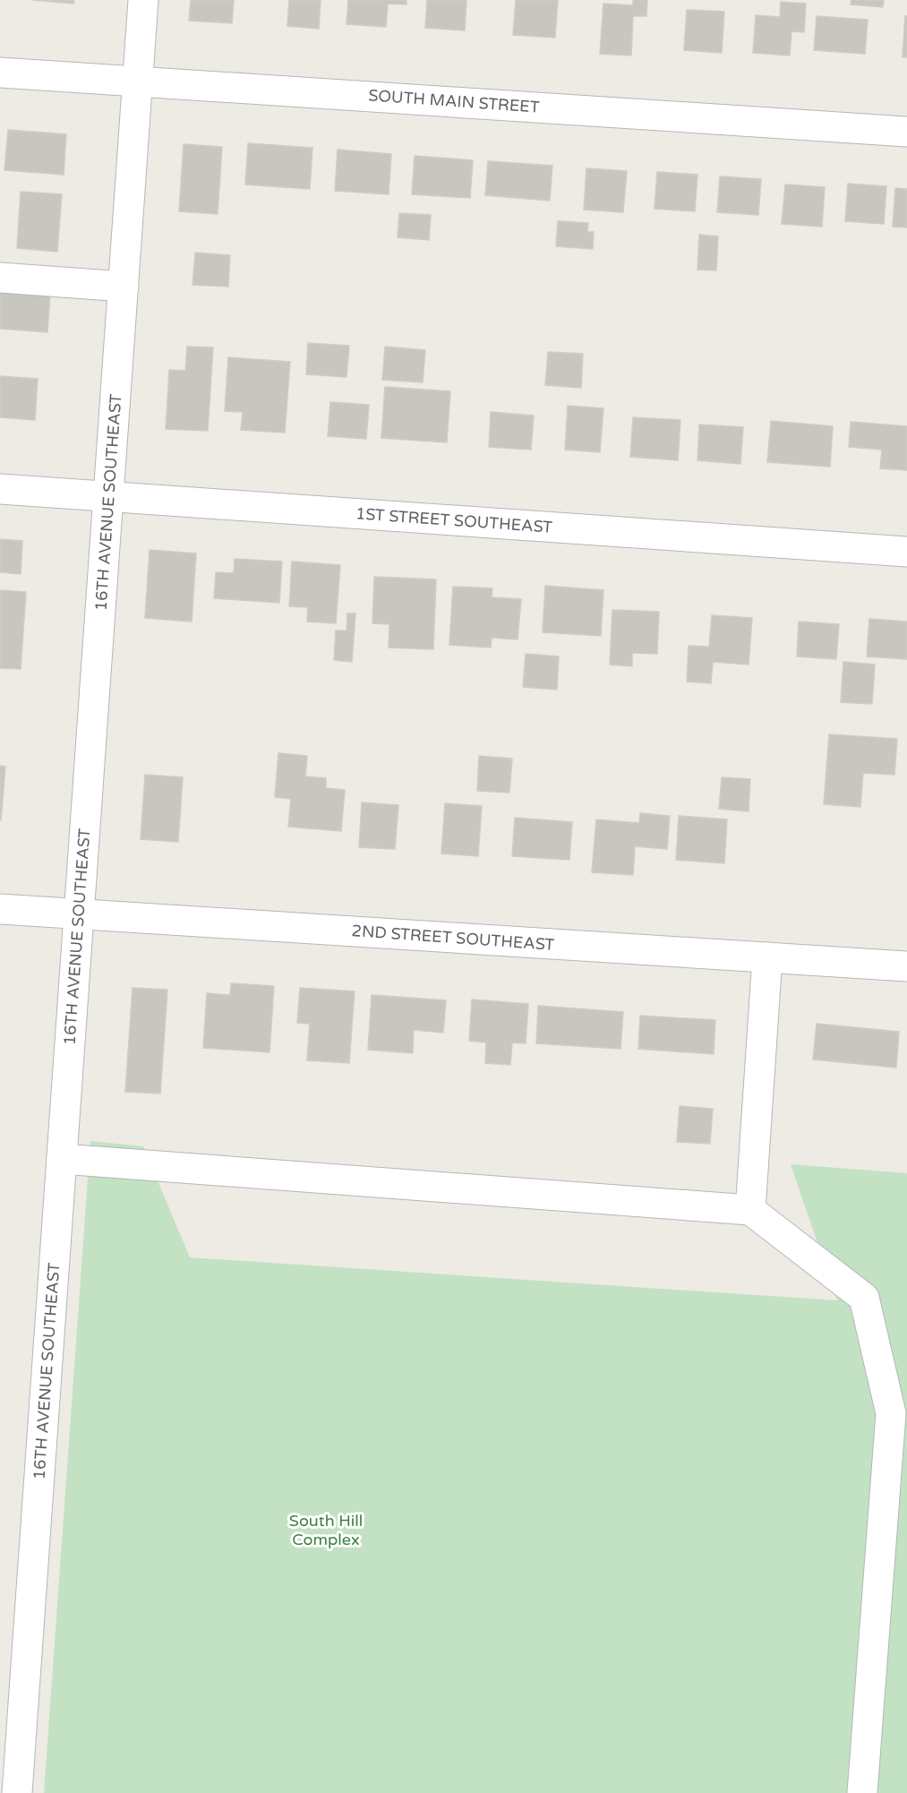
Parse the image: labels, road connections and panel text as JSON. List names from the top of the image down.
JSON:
{
  "streets": {
    "street": [
      "SOUTH MAIN STREET",
      "16TH AVENUE SOUTHEAST",
      "1ST STREET SOUTHEAST",
      "2ND STREET SOUTHEAST"
    ]
  },
  "crossings": [
    ["SOUTH MAIN STREET", "16TH AVENUE SOUTHEAST"],
    ["16TH AVENUE SOUTHEAST", "1ST STREET SOUTHEAST"],
    ["16TH AVENUE SOUTHEAST", "2ND STREET SOUTHEAST"]
  ],
  "parks": ["South Hill Complex"]
}
